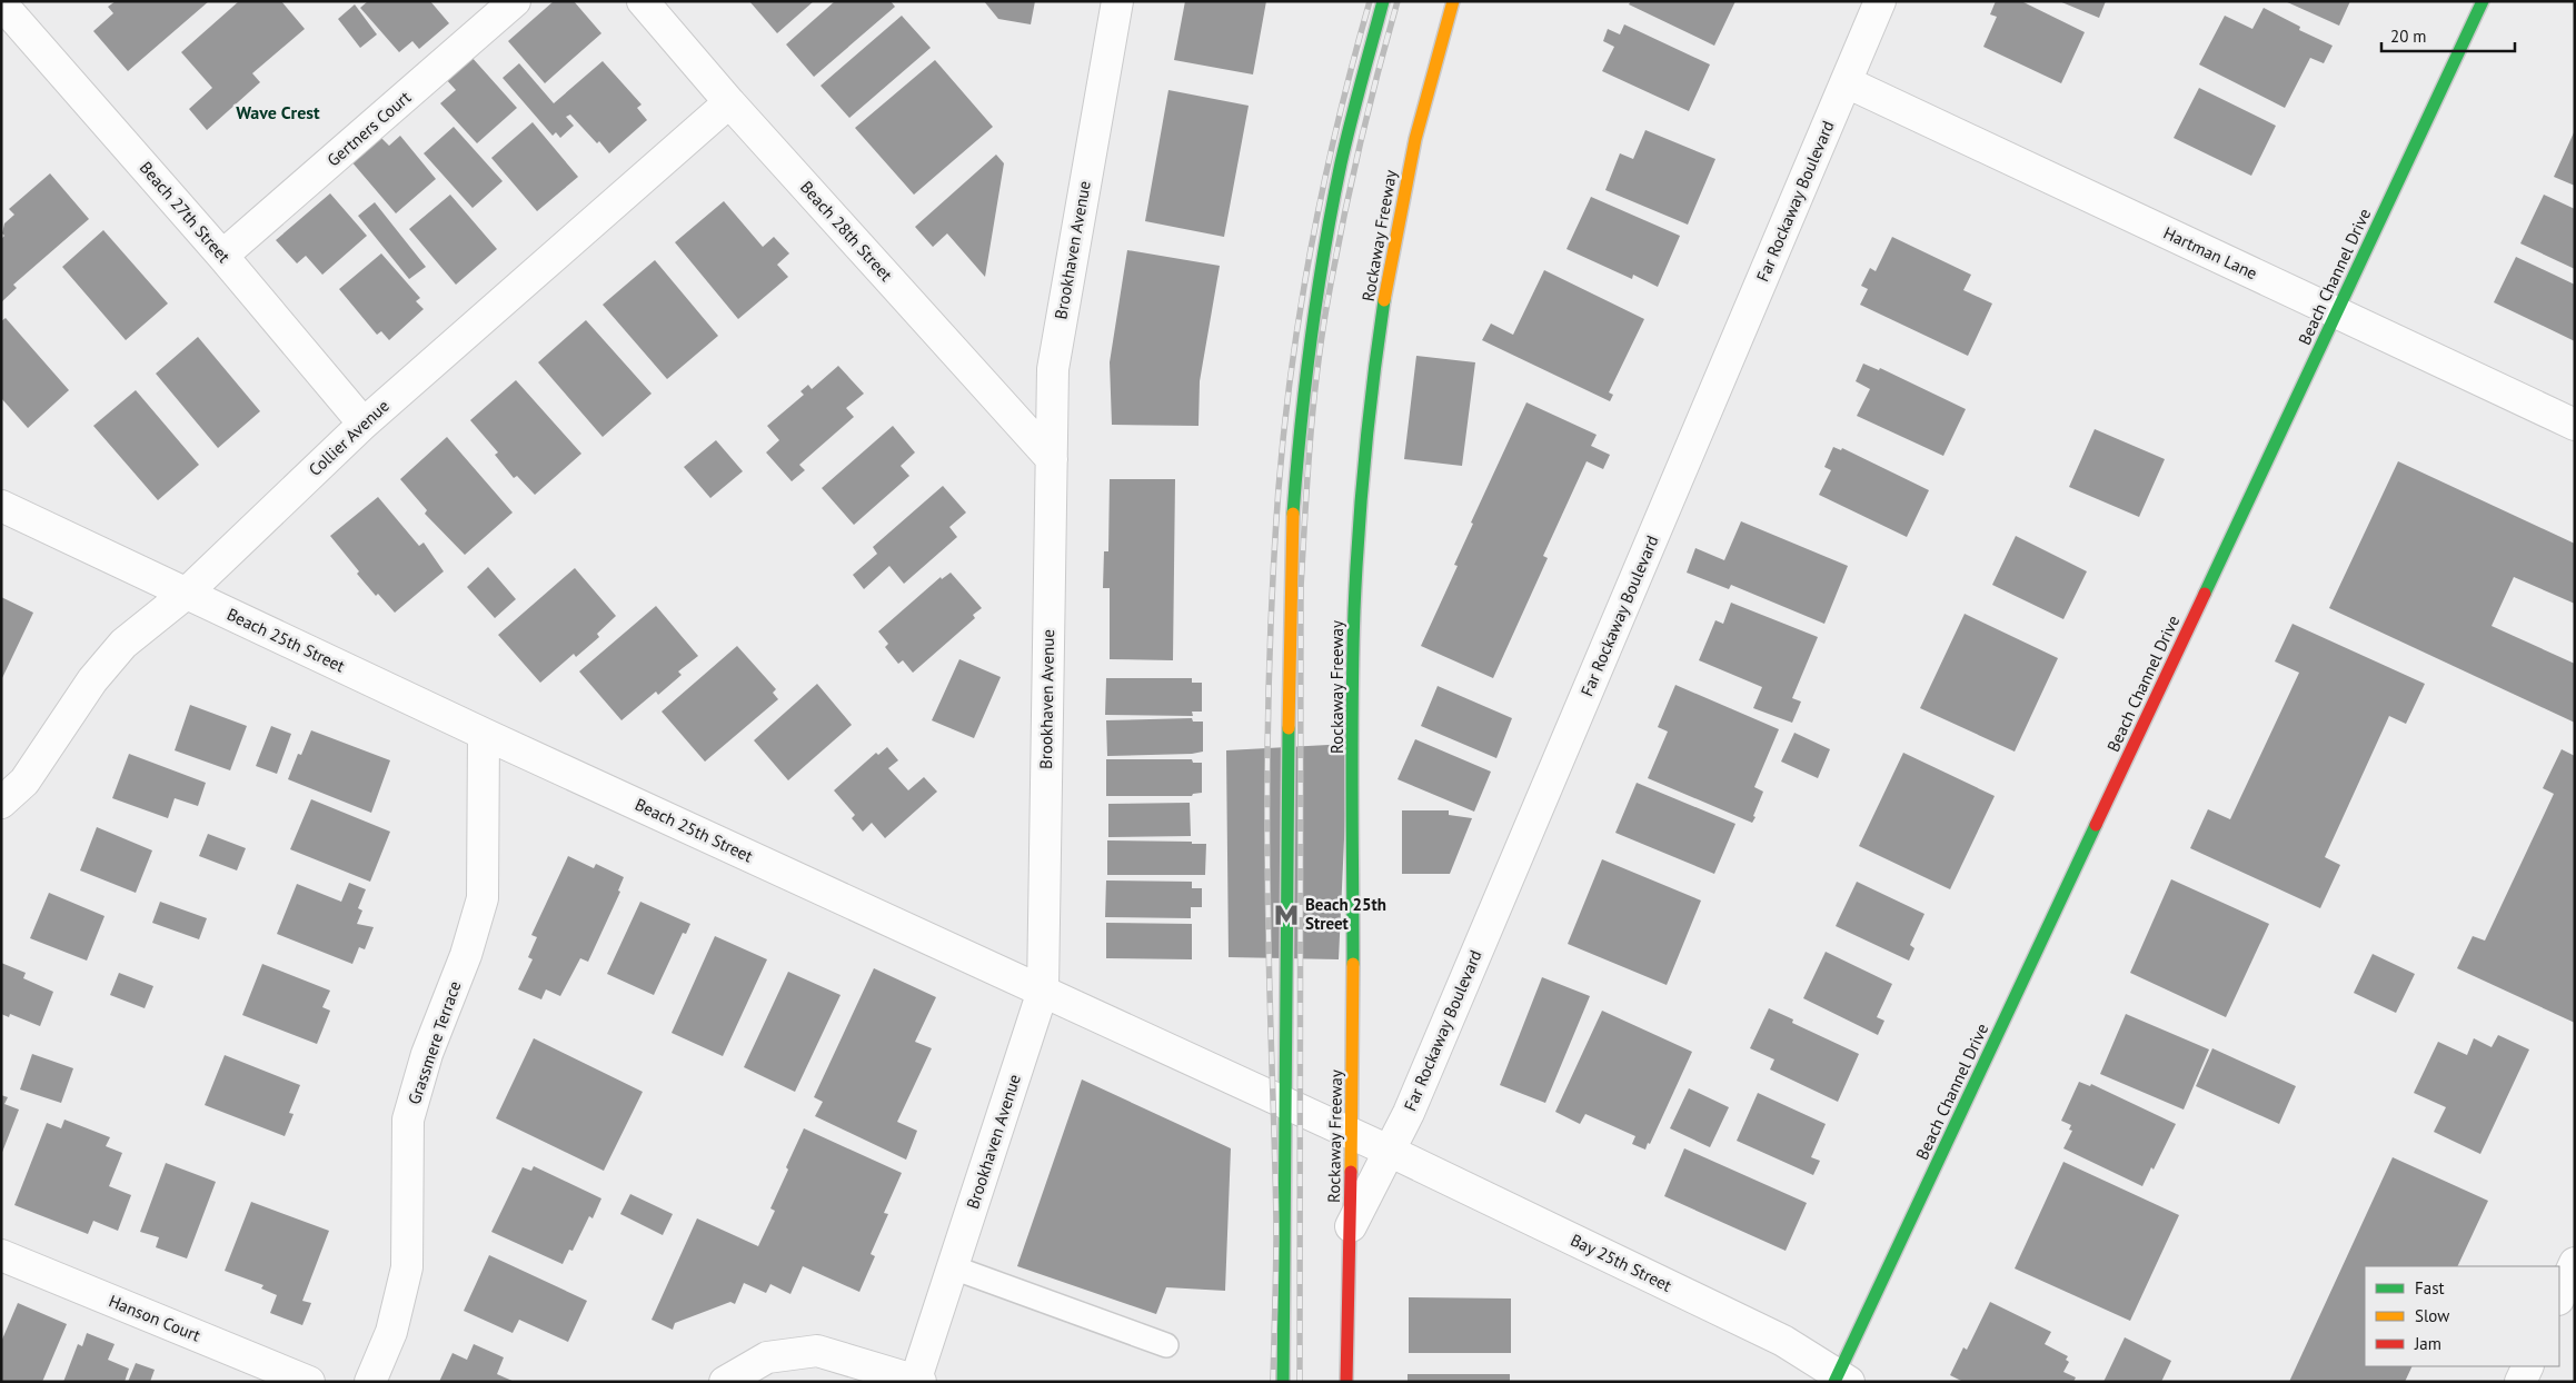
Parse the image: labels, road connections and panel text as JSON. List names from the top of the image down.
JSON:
{
  "streets": {
    "street": [
      "Gertners Court",
      "Far Rockaway Boulevard",
      "Beach 27th Street",
      "Beach 28th Street",
      "Rockaway Freeway",
      "Brookhaven Avenue",
      "Hartman Lane",
      "Beach Channel Drive",
      "Collier Avenue",
      "Beach 25th Street",
      "Grassmere Terrace",
      "Bay 25th Street",
      "Hanson Court"
    ]
  },
  "crossings": [
    ["Gertners Court", "Beach 27th Street"],
    ["Far Rockaway Boulevard", "Rockaway Freeway"],
    ["Far Rockaway Boulevard", "Hartman Lane"],
    ["Far Rockaway Boulevard", "Beach 25th Street"],
    ["Far Rockaway Boulevard", "Bay 25th Street"],
    ["Beach 27th Street", "Collier Avenue"],
    ["Beach 28th Street", "Brookhaven Avenue"],
    ["Beach 28th Street", "Collier Avenue"],
    ["Rockaway Freeway", "Beach 25th Street"],
    ["Brookhaven Avenue", "Beach 25th Street"],
    ["Hartman Lane", "Beach Channel Drive"],
    ["Beach Channel Drive", "Bay 25th Street"],
    ["Collier Avenue", "Beach 25th Street"],
    ["Beach 25th Street", "Grassmere Terrace"],
    ["Beach 25th Street", "Bay 25th Street"]
  ],
  "districts": ["Wave Crest"],
  "places": {
    "metro station": ["Beach 25th Street"]
  },
  "legend": ["Fast", "Slow", "Jam"],
  "scale_bar": "20 m"
}
